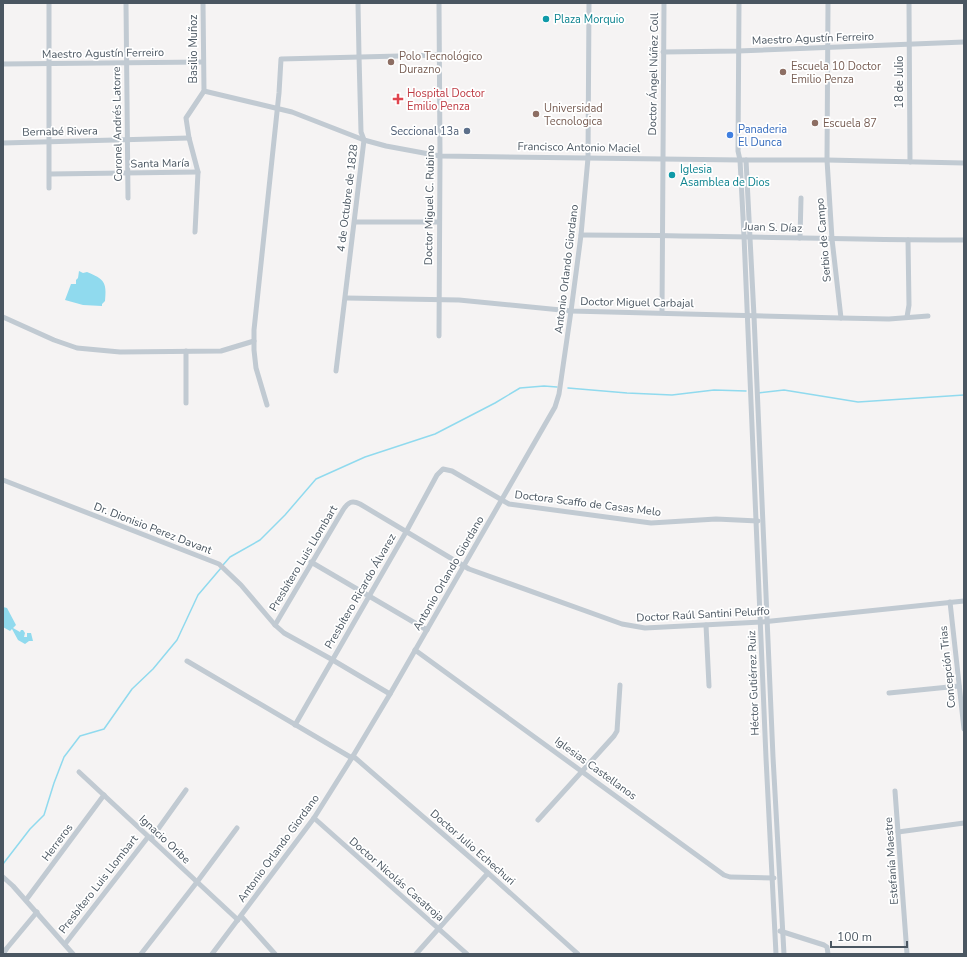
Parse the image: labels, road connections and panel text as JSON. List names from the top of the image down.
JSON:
{
  "streets": {
    "street": [
      "Maestro Agustín Ferreiro",
      "Basilio Muñoz",
      "Doctor Ángel Núñez Coll",
      "18 de Julio",
      "Coronel Andrés Latorre",
      "Bernabé Rivera",
      "Francisco Antonio Maciel",
      "Santa María",
      "4 de Octubre de 1828",
      "Doctor Miguel C. Rubino",
      "Juan S. Díaz",
      "Serbio de Campo",
      "Antonio Orlando Giordano",
      "Doctor Miguel Carbajal",
      "Doctora Scaffo de Casas Melo",
      "Dr. Dionisio Perez Davant",
      "Presbítero Luis Llombart",
      "Presbítero Ricardo Álvarez",
      "Doctor Raúl Santini Peluffo",
      "Concepción Trias",
      "Héctor Gutiérrez Ruiz",
      "Iglesias Castellanos",
      "Ignacio Oribe",
      "Herreros",
      "Doctor Julio Echechuri",
      "Estefanía Maestre",
      "Doctor Nicolás Casatroja"
    ]
  },
  "crossings": [
    ["Maestro Agustín Ferreiro", "Basilio Muñoz"],
    ["Maestro Agustín Ferreiro", "Doctor Ángel Núñez Coll"],
    ["Maestro Agustín Ferreiro", "18 de Julio"],
    ["Maestro Agustín Ferreiro", "Coronel Andrés Latorre"],
    ["Maestro Agustín Ferreiro", "Serbio de Campo"],
    ["Basilio Muñoz", "Bernabé Rivera"],
    ["Basilio Muñoz", "Francisco Antonio Maciel"],
    ["Basilio Muñoz", "Santa María"],
    ["Doctor Ángel Núñez Coll", "Francisco Antonio Maciel"],
    ["Doctor Ángel Núñez Coll", "Juan S. Díaz"],
    ["Doctor Ángel Núñez Coll", "Doctor Miguel Carbajal"],
    ["18 de Julio", "Francisco Antonio Maciel"],
    ["Coronel Andrés Latorre", "Bernabé Rivera"],
    ["Coronel Andrés Latorre", "Santa María"],
    ["Francisco Antonio Maciel", "4 de Octubre de 1828"],
    ["Francisco Antonio Maciel", "Doctor Miguel C. Rubino"],
    ["Francisco Antonio Maciel", "Serbio de Campo"],
    ["Francisco Antonio Maciel", "Antonio Orlando Giordano"],
    ["Francisco Antonio Maciel", "Héctor Gutiérrez Ruiz"],
    ["4 de Octubre de 1828", "Doctor Miguel Carbajal"],
    ["Doctor Miguel C. Rubino", "Doctor Miguel Carbajal"],
    ["Juan S. Díaz", "Serbio de Campo"],
    ["Juan S. Díaz", "Antonio Orlando Giordano"],
    ["Juan S. Díaz", "Héctor Gutiérrez Ruiz"],
    ["Serbio de Campo", "Doctor Miguel Carbajal"],
    ["Antonio Orlando Giordano", "Doctor Miguel Carbajal"],
    ["Antonio Orlando Giordano", "Doctora Scaffo de Casas Melo"],
    ["Antonio Orlando Giordano", "Dr. Dionisio Perez Davant"],
    ["Antonio Orlando Giordano", "Doctor Raúl Santini Peluffo"],
    ["Antonio Orlando Giordano", "Iglesias Castellanos"],
    ["Antonio Orlando Giordano", "Ignacio Oribe"],
    ["Antonio Orlando Giordano", "Doctor Julio Echechuri"],
    ["Antonio Orlando Giordano", "Doctor Nicolás Casatroja"],
    ["Doctor Miguel Carbajal", "Héctor Gutiérrez Ruiz"],
    ["Doctora Scaffo de Casas Melo", "Presbítero Ricardo Álvarez"],
    ["Doctora Scaffo de Casas Melo", "Héctor Gutiérrez Ruiz"],
    ["Dr. Dionisio Perez Davant", "Presbítero Luis Llombart"],
    ["Dr. Dionisio Perez Davant", "Presbítero Ricardo Álvarez"],
    ["Presbítero Luis Llombart", "Doctor Raúl Santini Peluffo"],
    ["Presbítero Luis Llombart", "Ignacio Oribe"],
    ["Presbítero Ricardo Álvarez", "Doctor Raúl Santini Peluffo"],
    ["Presbítero Ricardo Álvarez", "Doctor Julio Echechuri"],
    ["Doctor Raúl Santini Peluffo", "Concepción Trias"],
    ["Doctor Raúl Santini Peluffo", "Héctor Gutiérrez Ruiz"],
    ["Héctor Gutiérrez Ruiz", "Iglesias Castellanos"],
    ["Ignacio Oribe", "Herreros"]
  ],
  "places": {
    "other": [
      "Plaza Morquio",
      "Polo Tecnológico Durazno",
      "Escuela 10 Doctor Emilio Penza",
      "Universidad Tecnologica",
      "Escuela 87",
      "Seccional 13a",
      "Panaderia El Dunca",
      "Iglesia Asamblea de Dios"
    ],
    "health": ["Hospital Doctor Emilio Penza"]
  },
  "scale_bar": "100 m"
}
